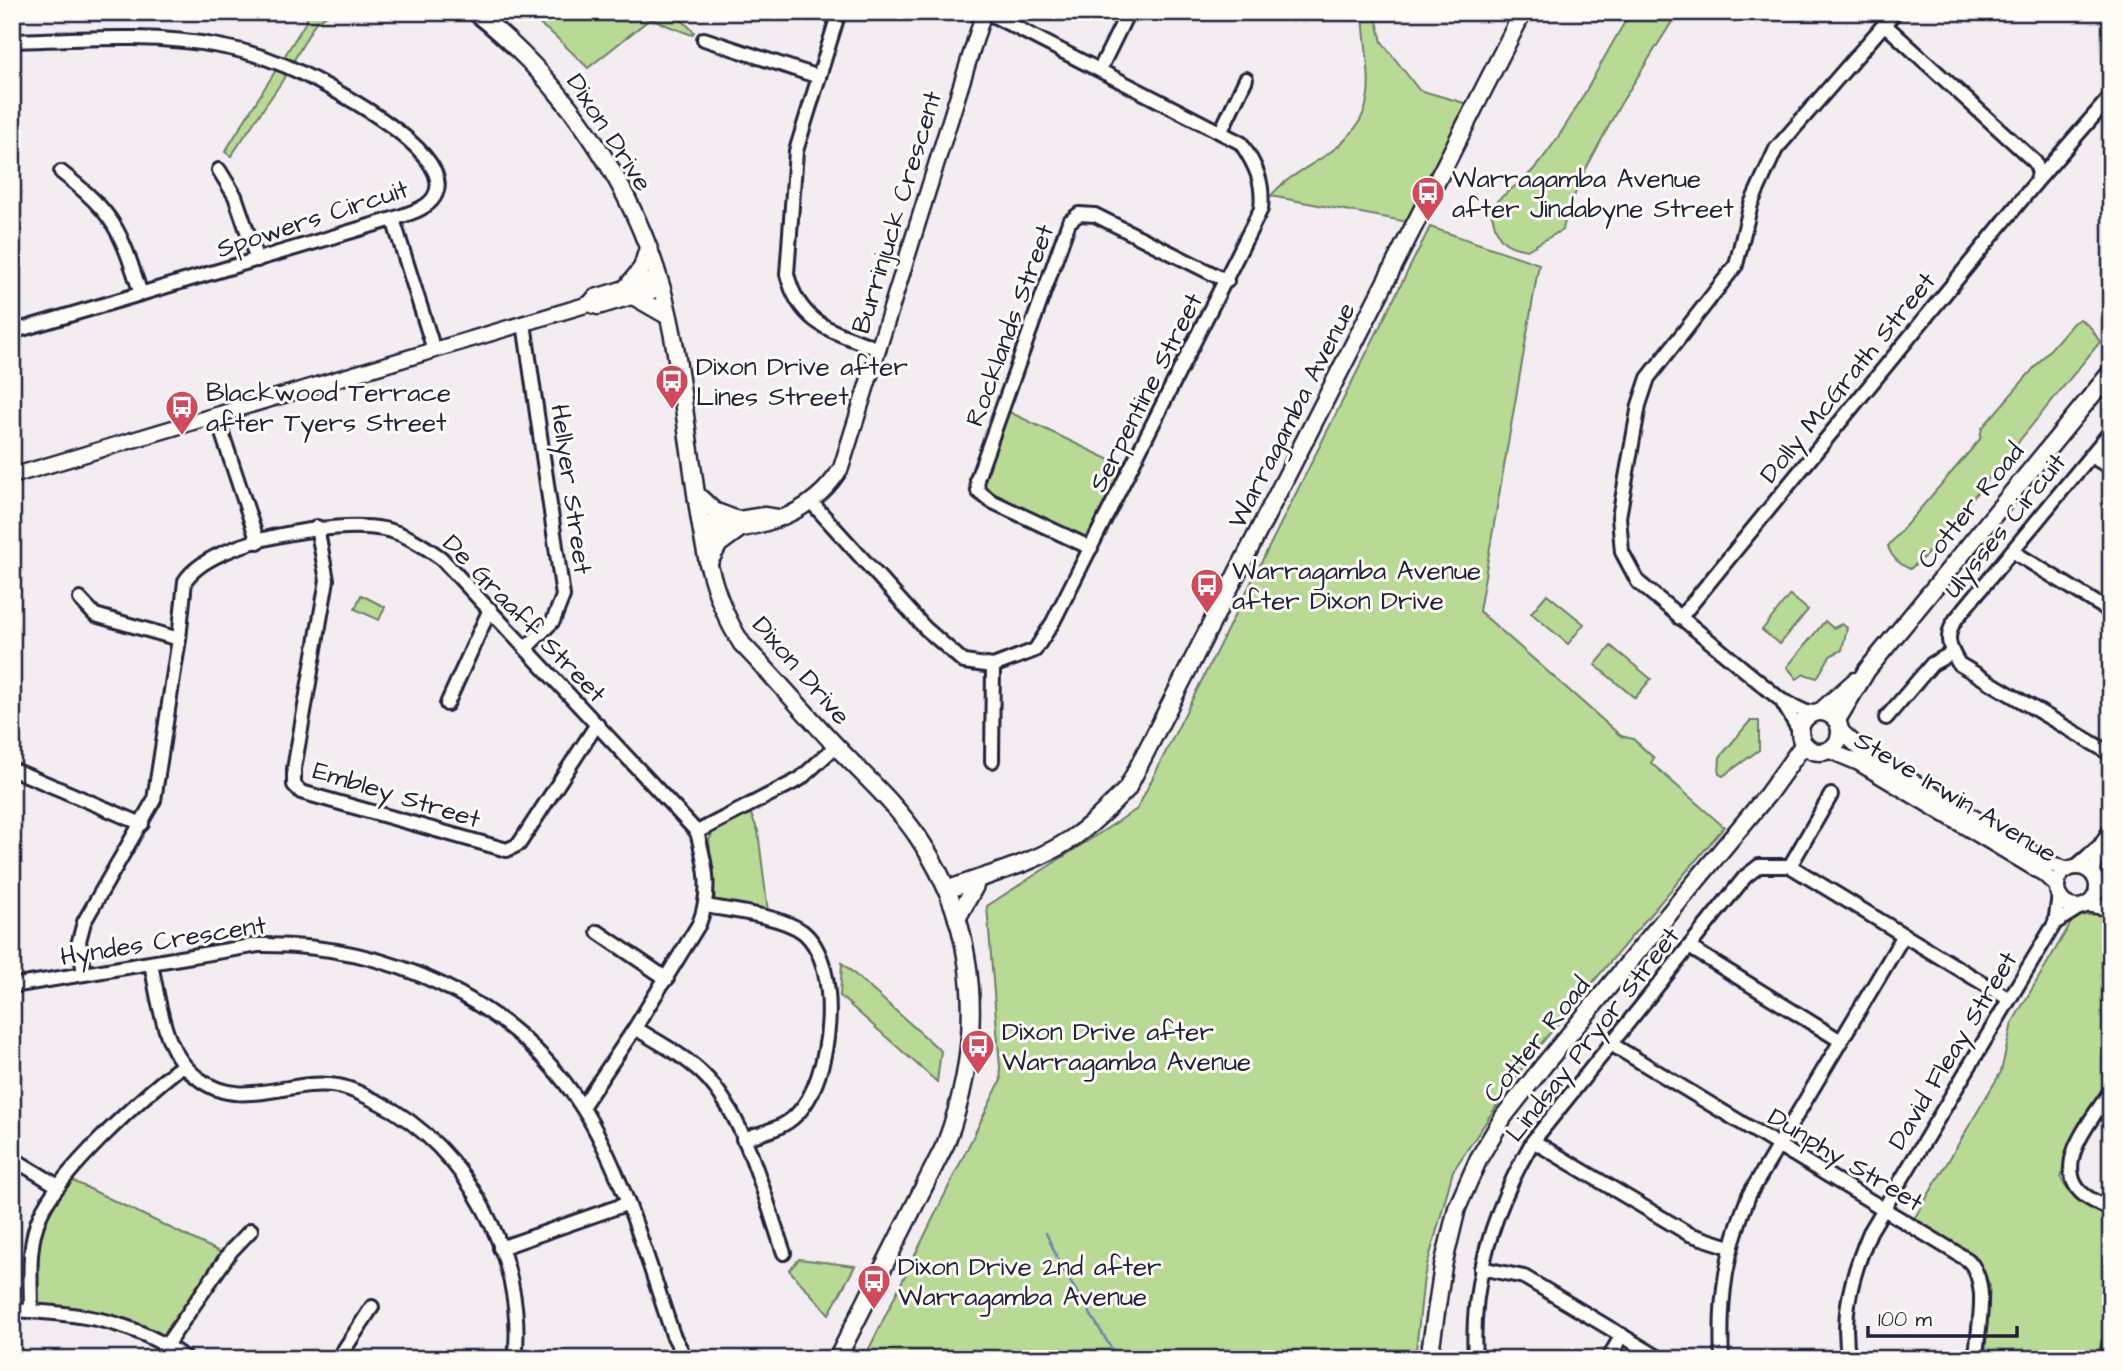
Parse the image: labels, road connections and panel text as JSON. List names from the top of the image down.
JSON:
{
  "streets": {
    "main road": ["Dixon Drive", "Warragamba Avenue", "Cotter Road"],
    "street": [
      "Burrinjuck Crescent",
      "Spowers Circuit",
      "Rocklands Street",
      "Dolly McGrath Street",
      "Serpentine Street",
      "Hellyer Street",
      "Ulysses Circuit",
      "De Graaff Street",
      "Embley Street",
      "Steve Irwin Avenue",
      "Hyndes Crescent",
      "Lindsay Pryor Street",
      "David Fleay Street",
      "Dunphy Street"
    ]
  },
  "crossings": [
    ["Dixon Drive", "Burrinjuck Crescent"],
    ["Dixon Drive", "Warragamba Avenue"],
    ["Burrinjuck Crescent", "Serpentine Street"],
    ["Rocklands Street", "Serpentine Street"],
    ["Hellyer Street", "De Graaff Street"],
    ["Cotter Road", "Steve Irwin Avenue"],
    ["De Graaff Street", "Embley Street"],
    ["De Graaff Street", "Hyndes Crescent"],
    ["Steve Irwin Avenue", "David Fleay Street"],
    ["Lindsay Pryor Street", "Dunphy Street"],
    ["David Fleay Street", "Dunphy Street"]
  ],
  "places": {
    "bus stop": [
      "Warragamba Avenue after Jindabyne Street",
      "Dixon Drive after Lines Street",
      "Blackwood Terrace after Tyers Street",
      "Warragamba Avenue after Dixon Drive",
      "Dixon Drive after Warragamba Avenue",
      "Dixon Drive 2nd after Warragamba Avenue"
    ]
  },
  "scale_bar": "100 m"
}
